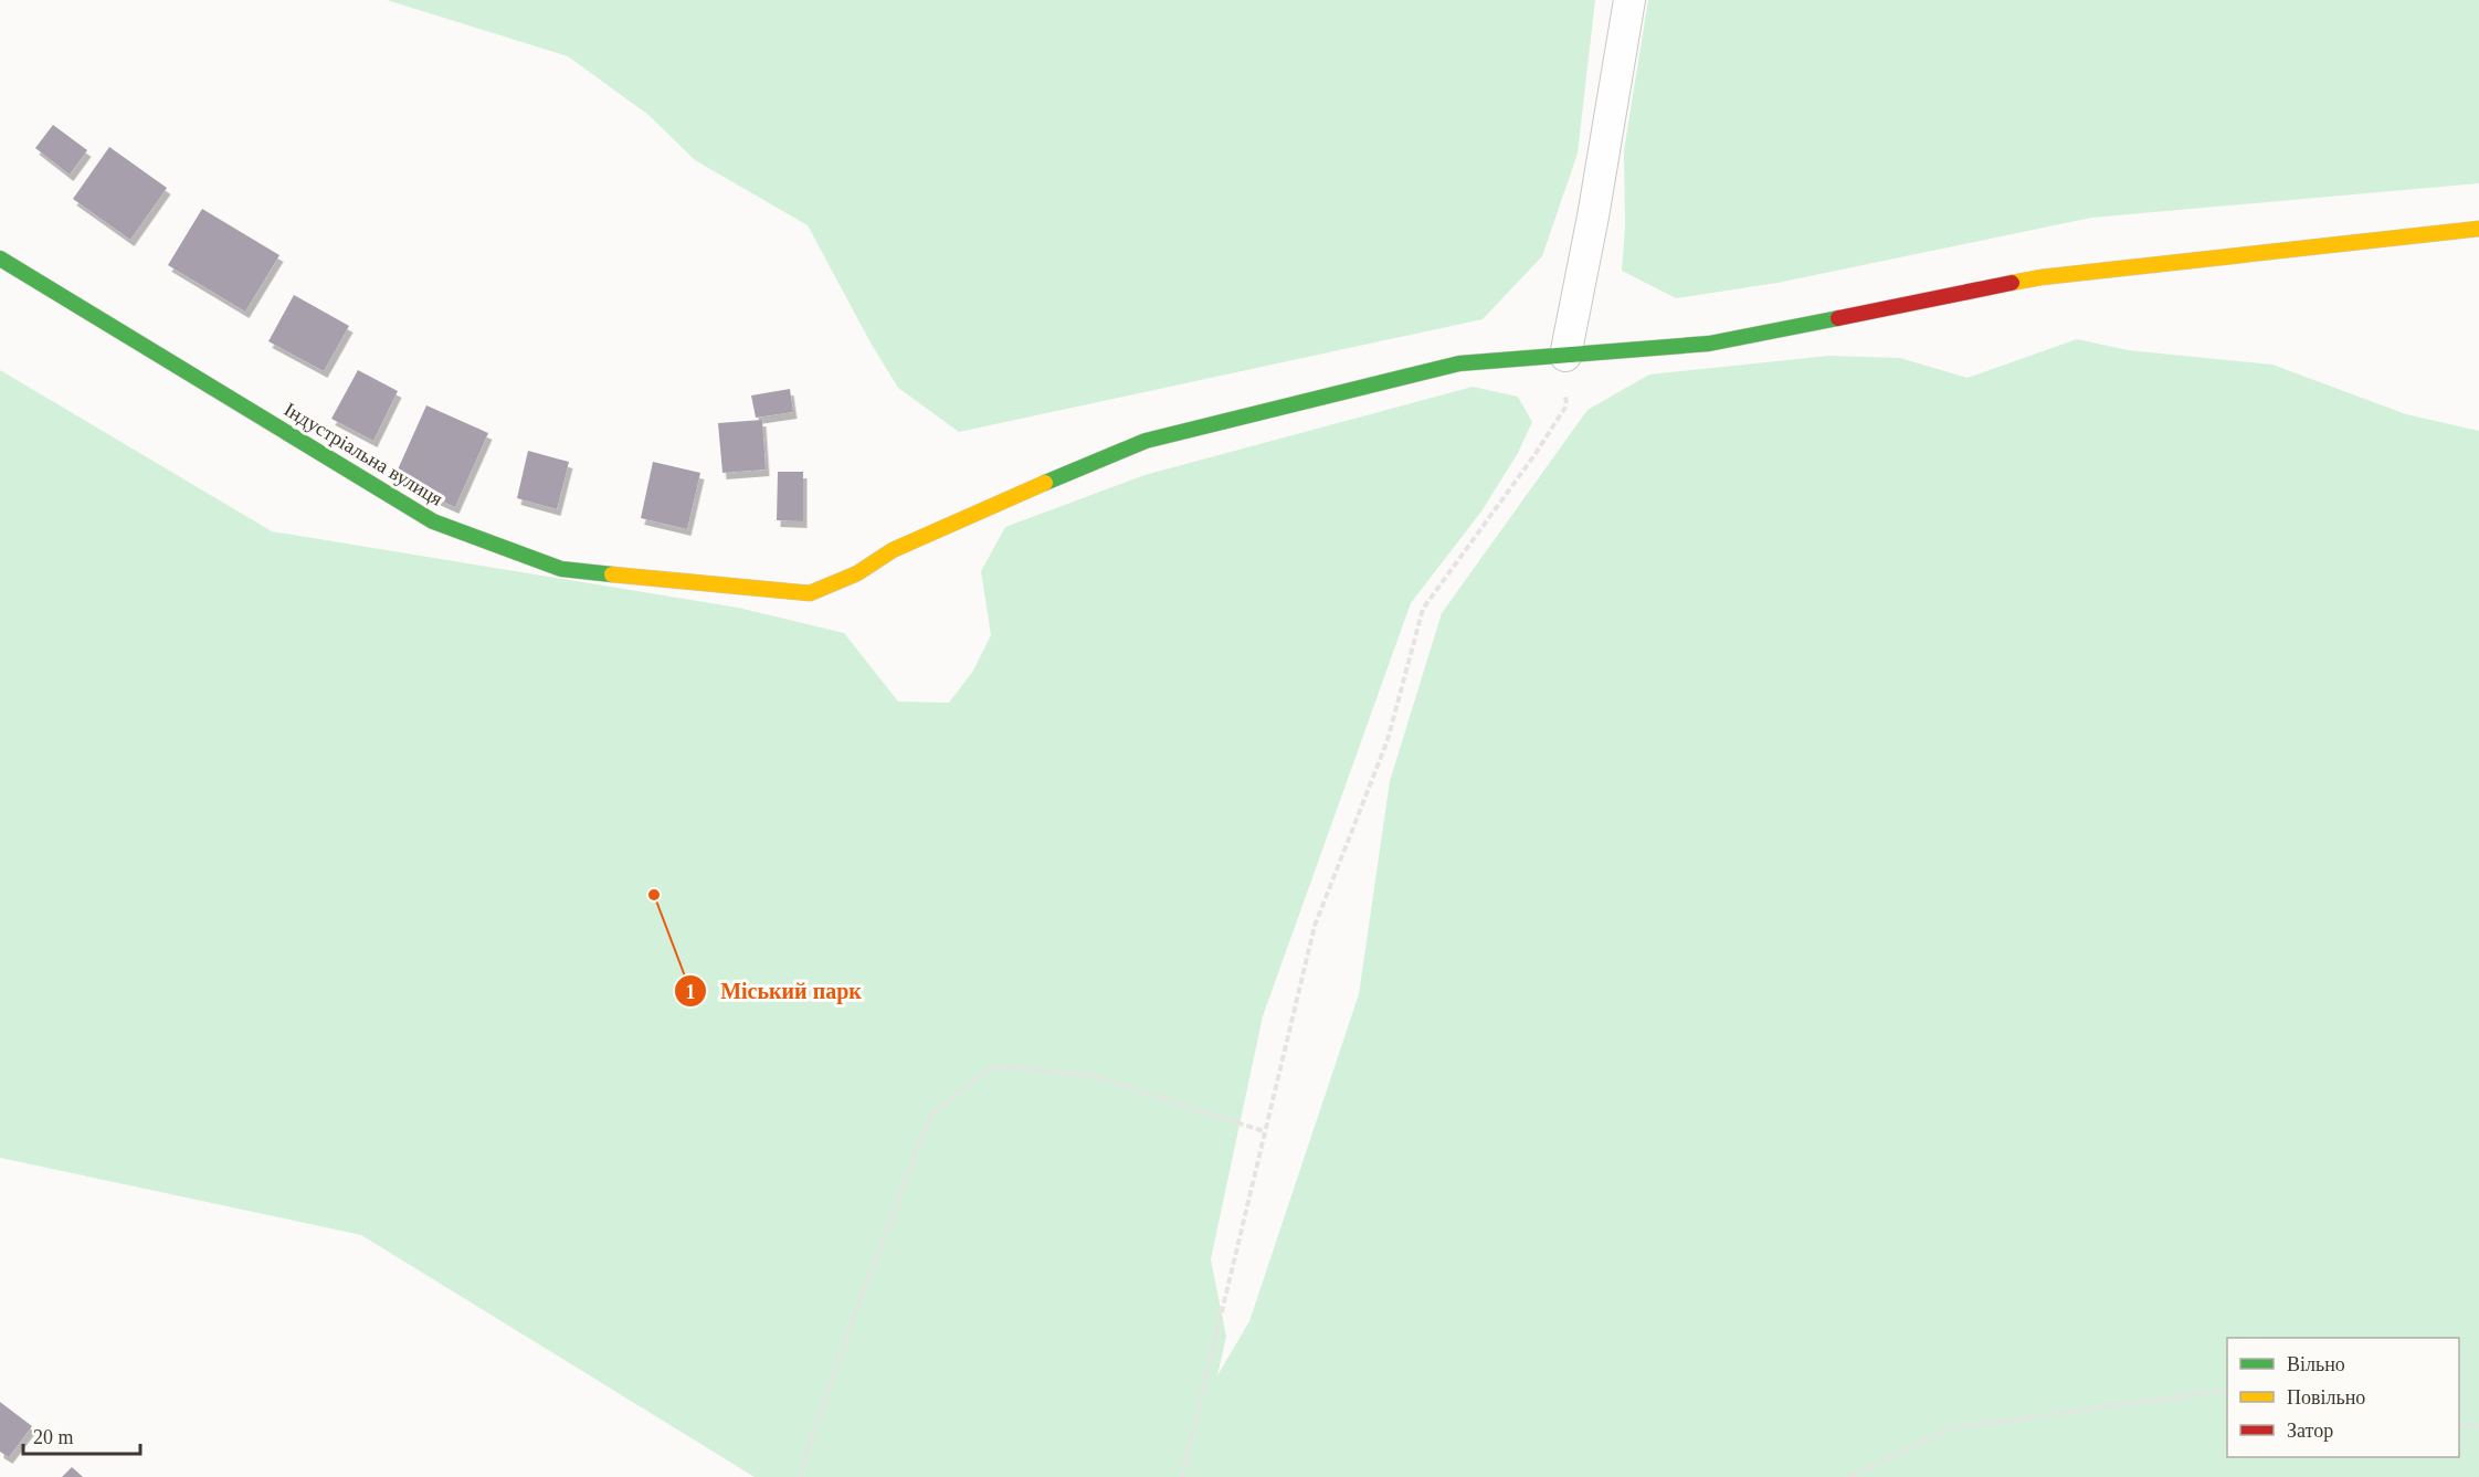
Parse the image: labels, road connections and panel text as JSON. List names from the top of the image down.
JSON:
{
  "streets": {
    "street": ["Індустріальна вулиця"]
  },
  "places": ["Міський парк"],
  "legend": ["Вільно", "Повільно", "Затор"],
  "scale_bar": "20 m"
}
